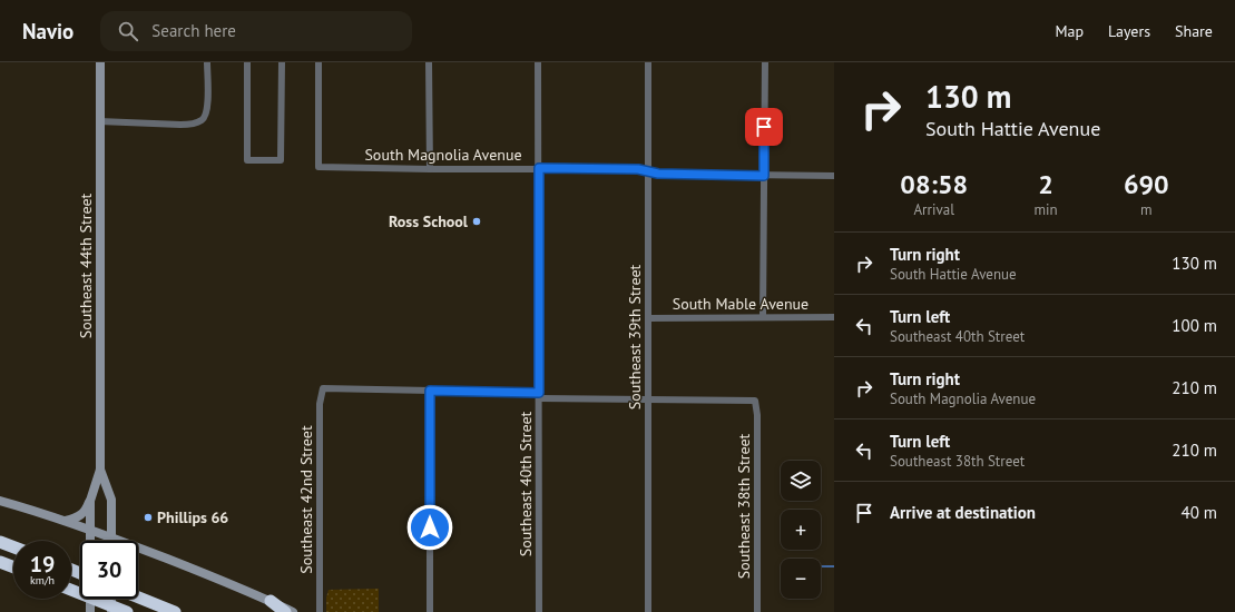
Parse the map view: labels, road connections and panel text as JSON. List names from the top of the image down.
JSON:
{
  "streets": {
    "main road": ["Southeast 44th Street"],
    "street": [
      "South Magnolia Avenue",
      "South Mable Avenue",
      "Southeast 39th Street",
      "Southeast 40th Street",
      "Southeast 42nd Street",
      "Southeast 38th Street"
    ]
  },
  "crossings": [
    ["South Magnolia Avenue", "Southeast 39th Street"],
    ["South Magnolia Avenue", "Southeast 40th Street"],
    ["South Mable Avenue", "Southeast 39th Street"],
    ["Southeast 39th Street", "Southeast 38th Street"]
  ],
  "places": ["Ross School", "Phillips 66"],
  "page": {
    "header": "Navio",
    "search": "Search here",
    "nav": ["Map", "Layers", "Share"],
    "turn": ["130 m", "South Hattie Avenue"],
    "eta": [
      "08:58",
      "Arrival",
      "2",
      "min",
      "690",
      "m"
    ],
    "list": [
      {
        "name": "Turn right",
        "note": "South Hattie Avenue",
        "value": "130 m"
      },
      {
        "name": "Turn left",
        "note": "Southeast 40th Street",
        "value": "100 m"
      },
      {
        "name": "Turn right",
        "note": "South Magnolia Avenue",
        "value": "210 m"
      },
      {
        "name": "Turn left",
        "note": "Southeast 38th Street",
        "value": "210 m"
      },
      {
        "name": "Arrive at destination",
        "value": "40 m"
      }
    ],
    "map_buttons": ["+", "−"],
    "speed": "19 km/h",
    "limit": "30"
  }
}
